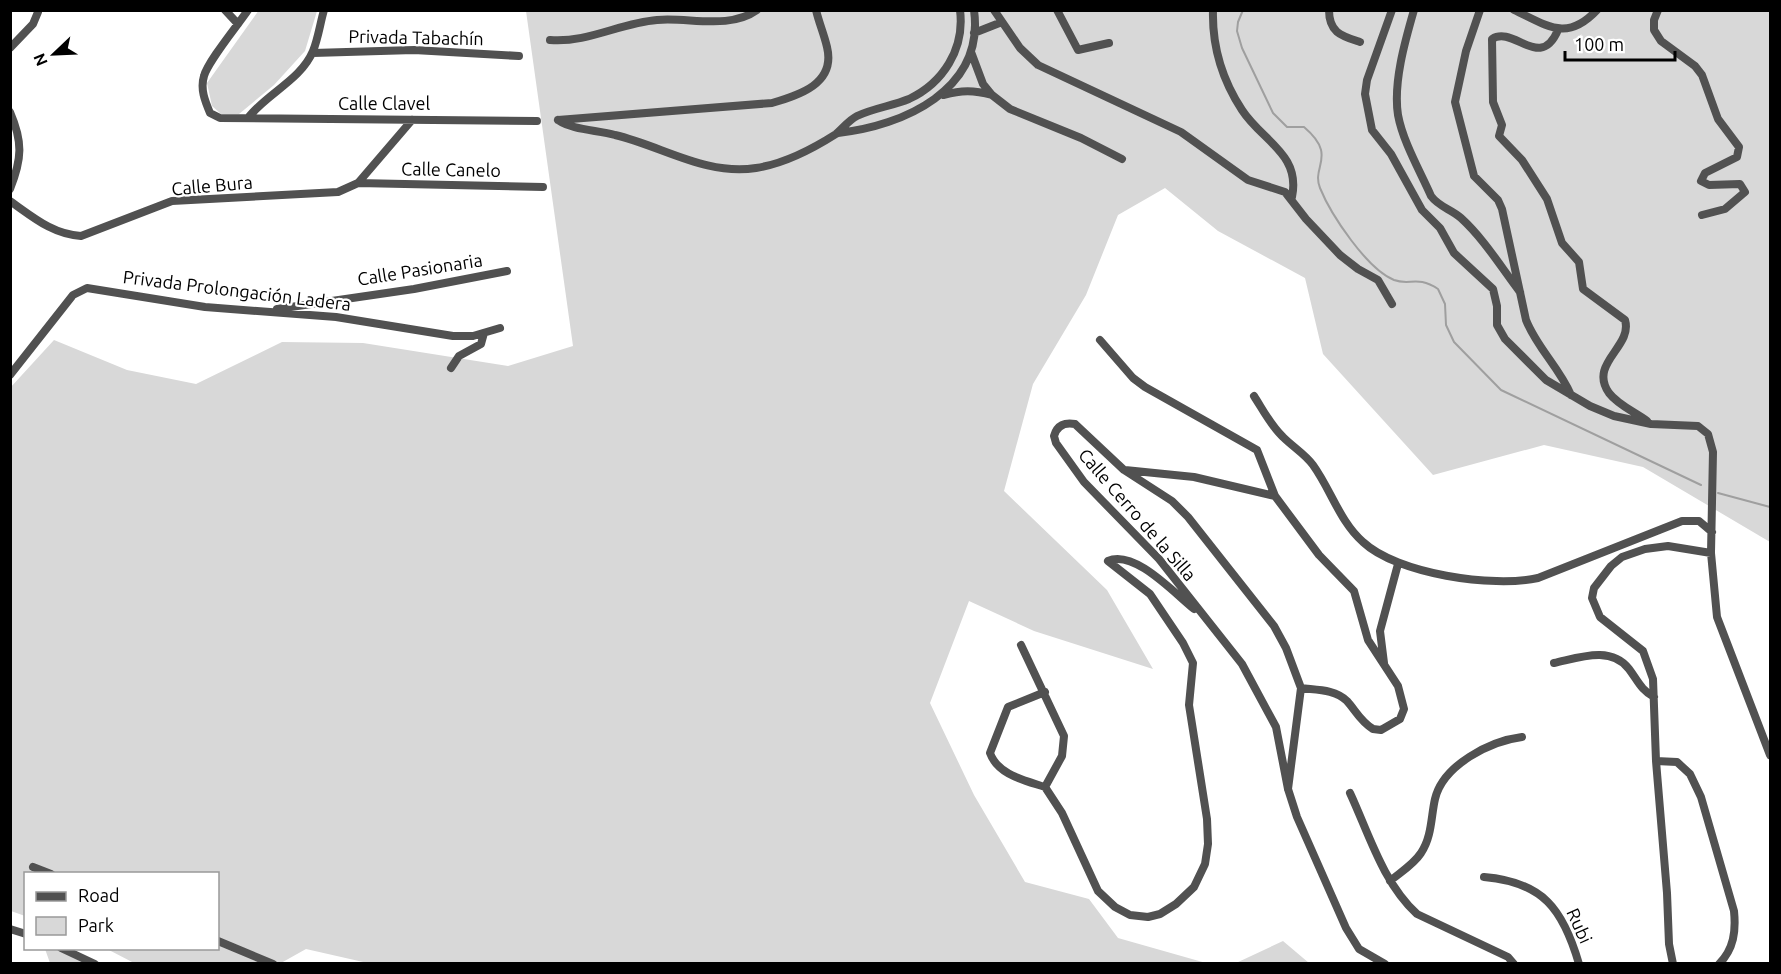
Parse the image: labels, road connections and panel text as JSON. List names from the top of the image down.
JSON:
{
  "streets": {
    "street": [
      "Privada Tabachín",
      "Calle Clavel",
      "Calle Canelo",
      "Calle Bura",
      "Calle Pasionaria",
      "Privada Prolongación Ladera",
      "Calle Cerro de la Silla",
      "Rubi"
    ]
  },
  "crossings": [
    ["Calle Canelo", "Calle Bura"],
    ["Calle Pasionaria", "Privada Prolongación Ladera"]
  ],
  "legend": ["Road", "Park"],
  "scale_bar": "100 m",
  "north": "bottom left"
}
